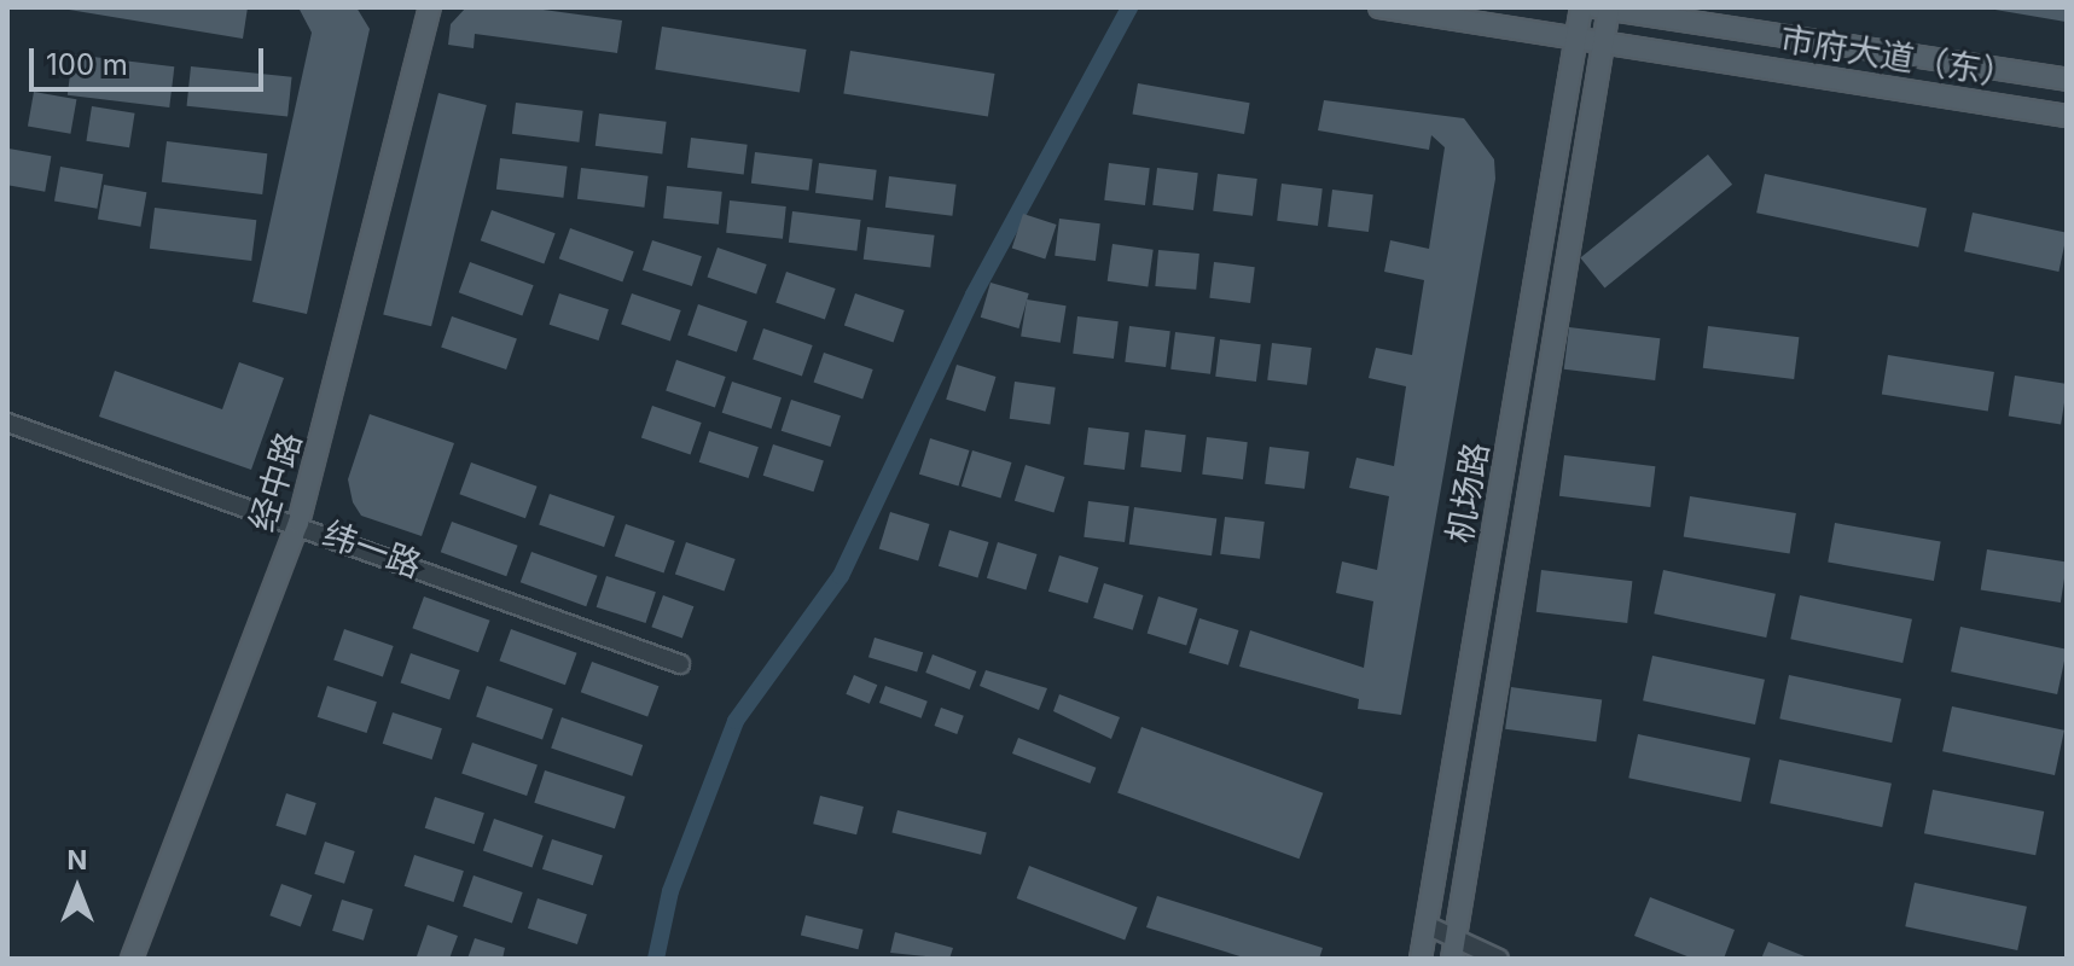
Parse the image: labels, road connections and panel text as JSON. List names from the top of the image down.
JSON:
{
  "streets": {
    "main road": ["市府大道（东）", "经中路", "机场路"],
    "street": ["纬一路"]
  },
  "crossings": [
    ["市府大道（东）", "机场路"],
    ["经中路", "纬一路"]
  ],
  "scale_bar": "100 m",
  "north": "top"
}
